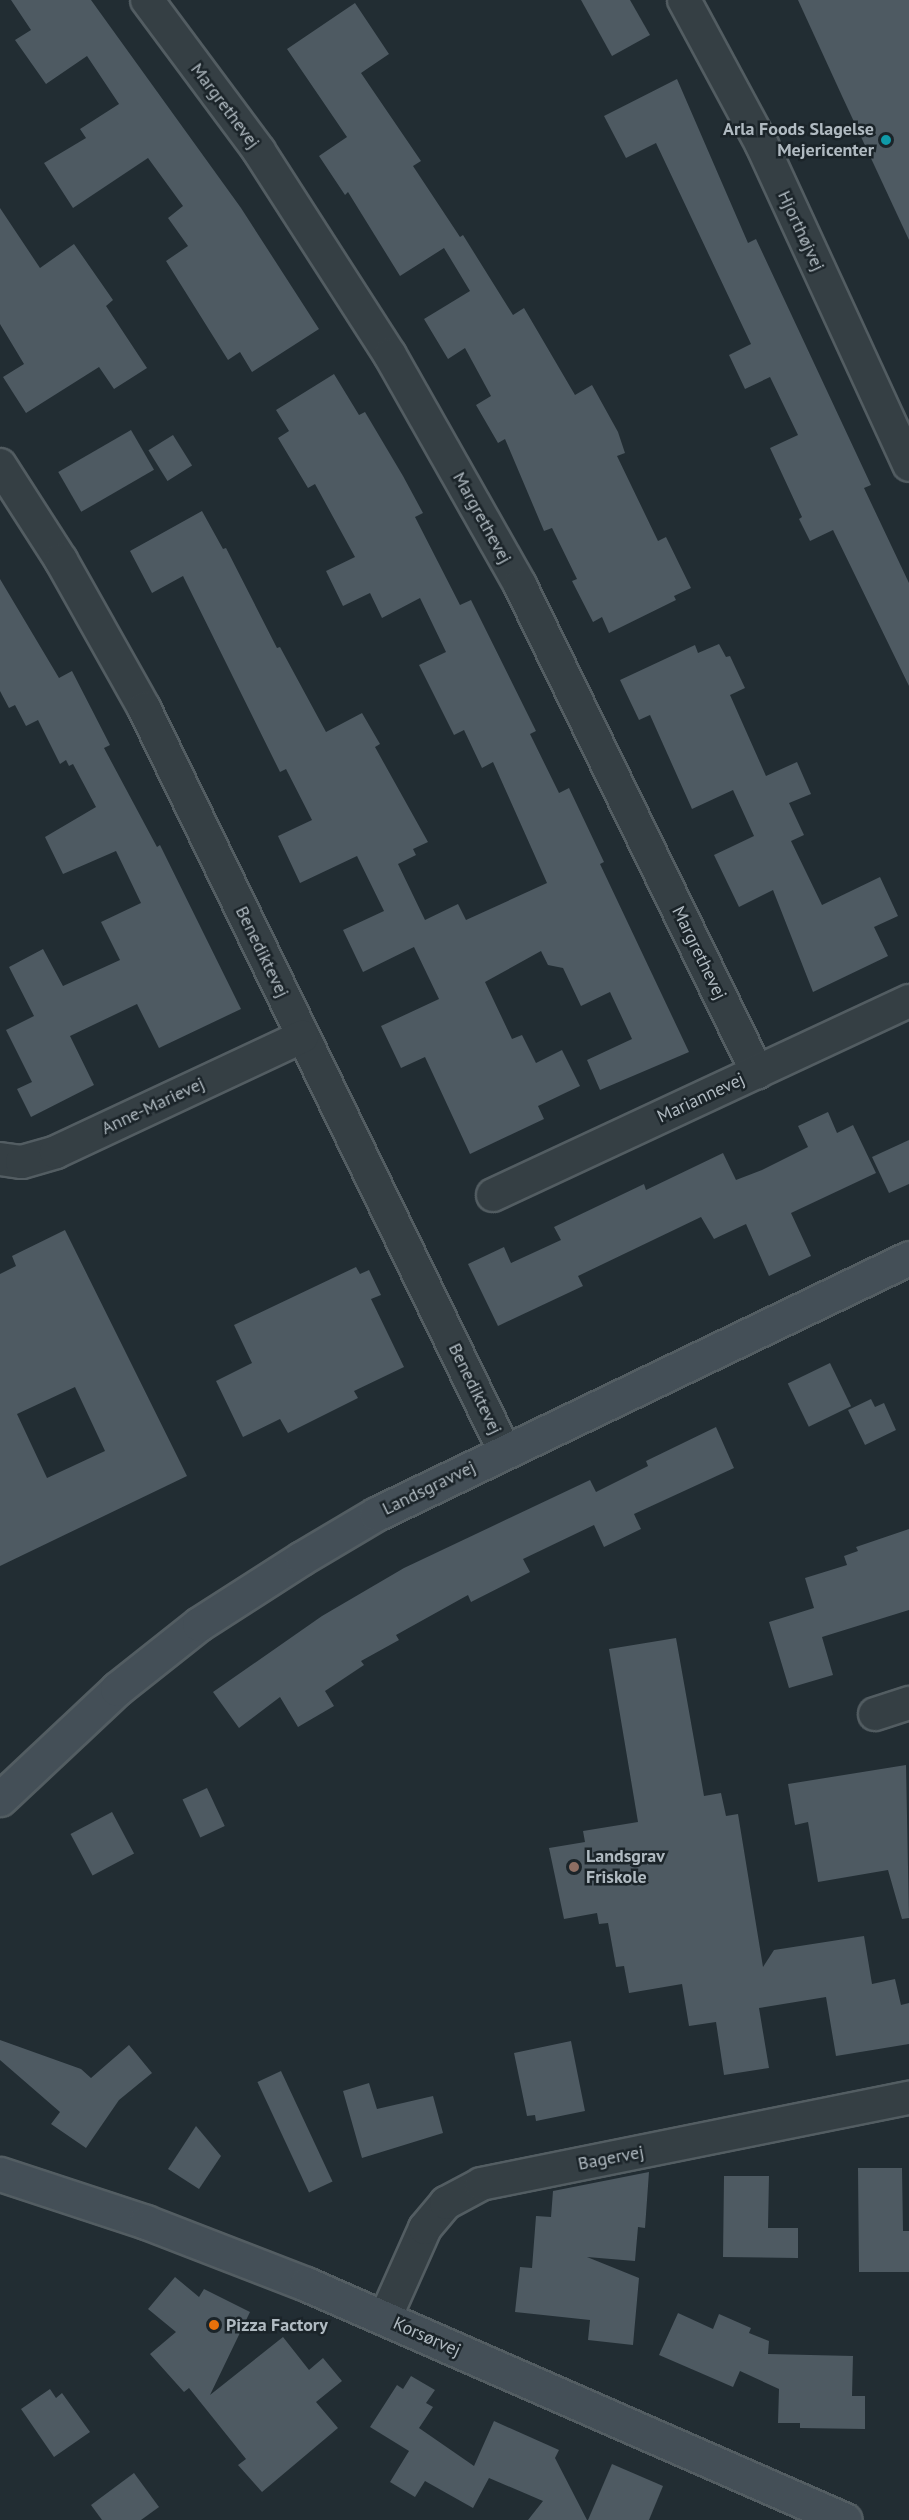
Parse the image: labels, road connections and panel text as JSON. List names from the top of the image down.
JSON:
{
  "streets": {
    "street": [
      "Margrethevej",
      "Hjorthøjvej",
      "Benediktevej",
      "Mariannevej",
      "Anne-Marievej",
      "Landsgravvej",
      "Bagervej",
      "Korsørvej"
    ]
  },
  "crossings": [
    ["Margrethevej", "Mariannevej"],
    ["Benediktevej", "Anne-Marievej"],
    ["Benediktevej", "Landsgravvej"],
    ["Bagervej", "Korsørvej"]
  ],
  "places": ["Arla Foods Slagelse Mejericenter", "Landsgrav Friskole", "Pizza Factory"]
}
